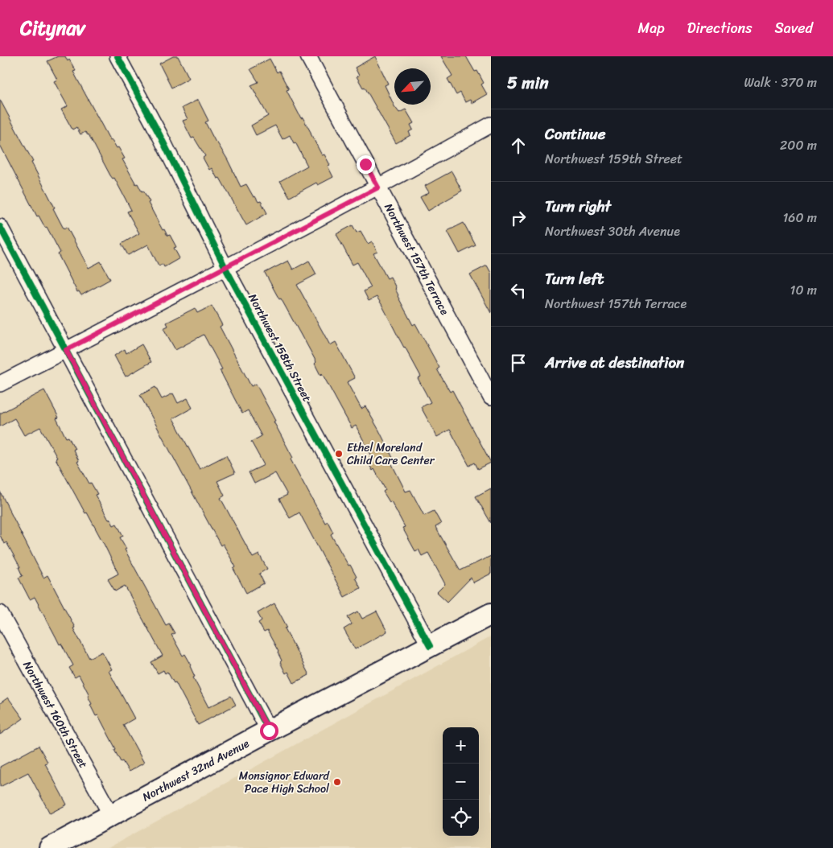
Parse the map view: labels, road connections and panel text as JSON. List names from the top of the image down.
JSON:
{
  "streets": {
    "street": [
      "Northwest 157th Terrace",
      "Northwest 158th Street",
      "Northwest 160th Street",
      "Northwest 32nd Avenue"
    ]
  },
  "crossings": [
    ["Northwest 158th Street", "Northwest 32nd Avenue"],
    ["Northwest 160th Street", "Northwest 32nd Avenue"]
  ],
  "places": ["Ethel Moreland Child Care Center", "Monsignor Edward Pace High School"],
  "north": "bottom left",
  "page": {
    "header": "Citynav",
    "nav": ["Map", "Directions", "Saved"],
    "heading": ["5 min", "Walk · 370 m"],
    "list": [
      ["Continue", "Northwest 159th Street", "200 m"],
      ["Turn right", "Northwest 30th Avenue", "160 m"],
      ["Turn left", "Northwest 157th Terrace", "10 m"],
      "Arrive at destination"
    ],
    "map_buttons": ["+", "−"]
  }
}
